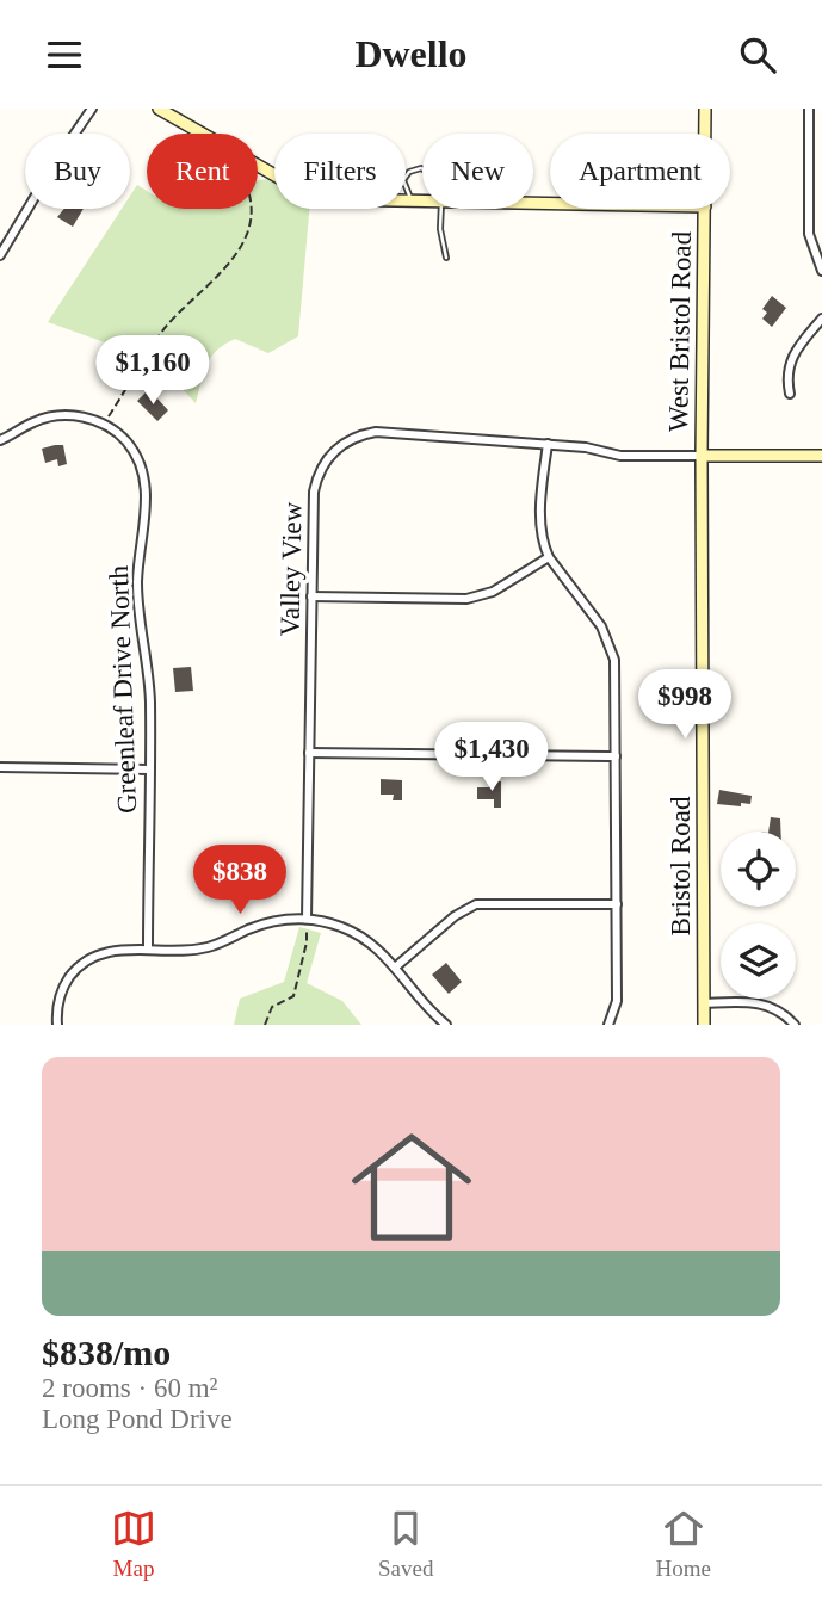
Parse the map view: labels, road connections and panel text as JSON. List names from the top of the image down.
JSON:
{
  "streets": {
    "main road": ["West Bristol Road", "Bristol Road"],
    "street": ["Valley View", "Greenleaf Drive North"]
  },
  "crossings": [
    ["West Bristol Road", "Valley View"],
    ["West Bristol Road", "Bristol Road"],
    ["Valley View", "Bristol Road"]
  ],
  "page": {
    "header": "Dwello",
    "chip": [
      "Buy",
      "Rent",
      "Filters",
      "New",
      "Apartment"
    ],
    "price": [
      "$1,160",
      "$998",
      "$1,430",
      "$838"
    ],
    "list": [
      {
        "name": "$838/mo",
        "note": "2 rooms · 60 m² · Long Pond Drive"
      }
    ],
    "tabs": ["Map", "Saved", "Home"]
  }
}
